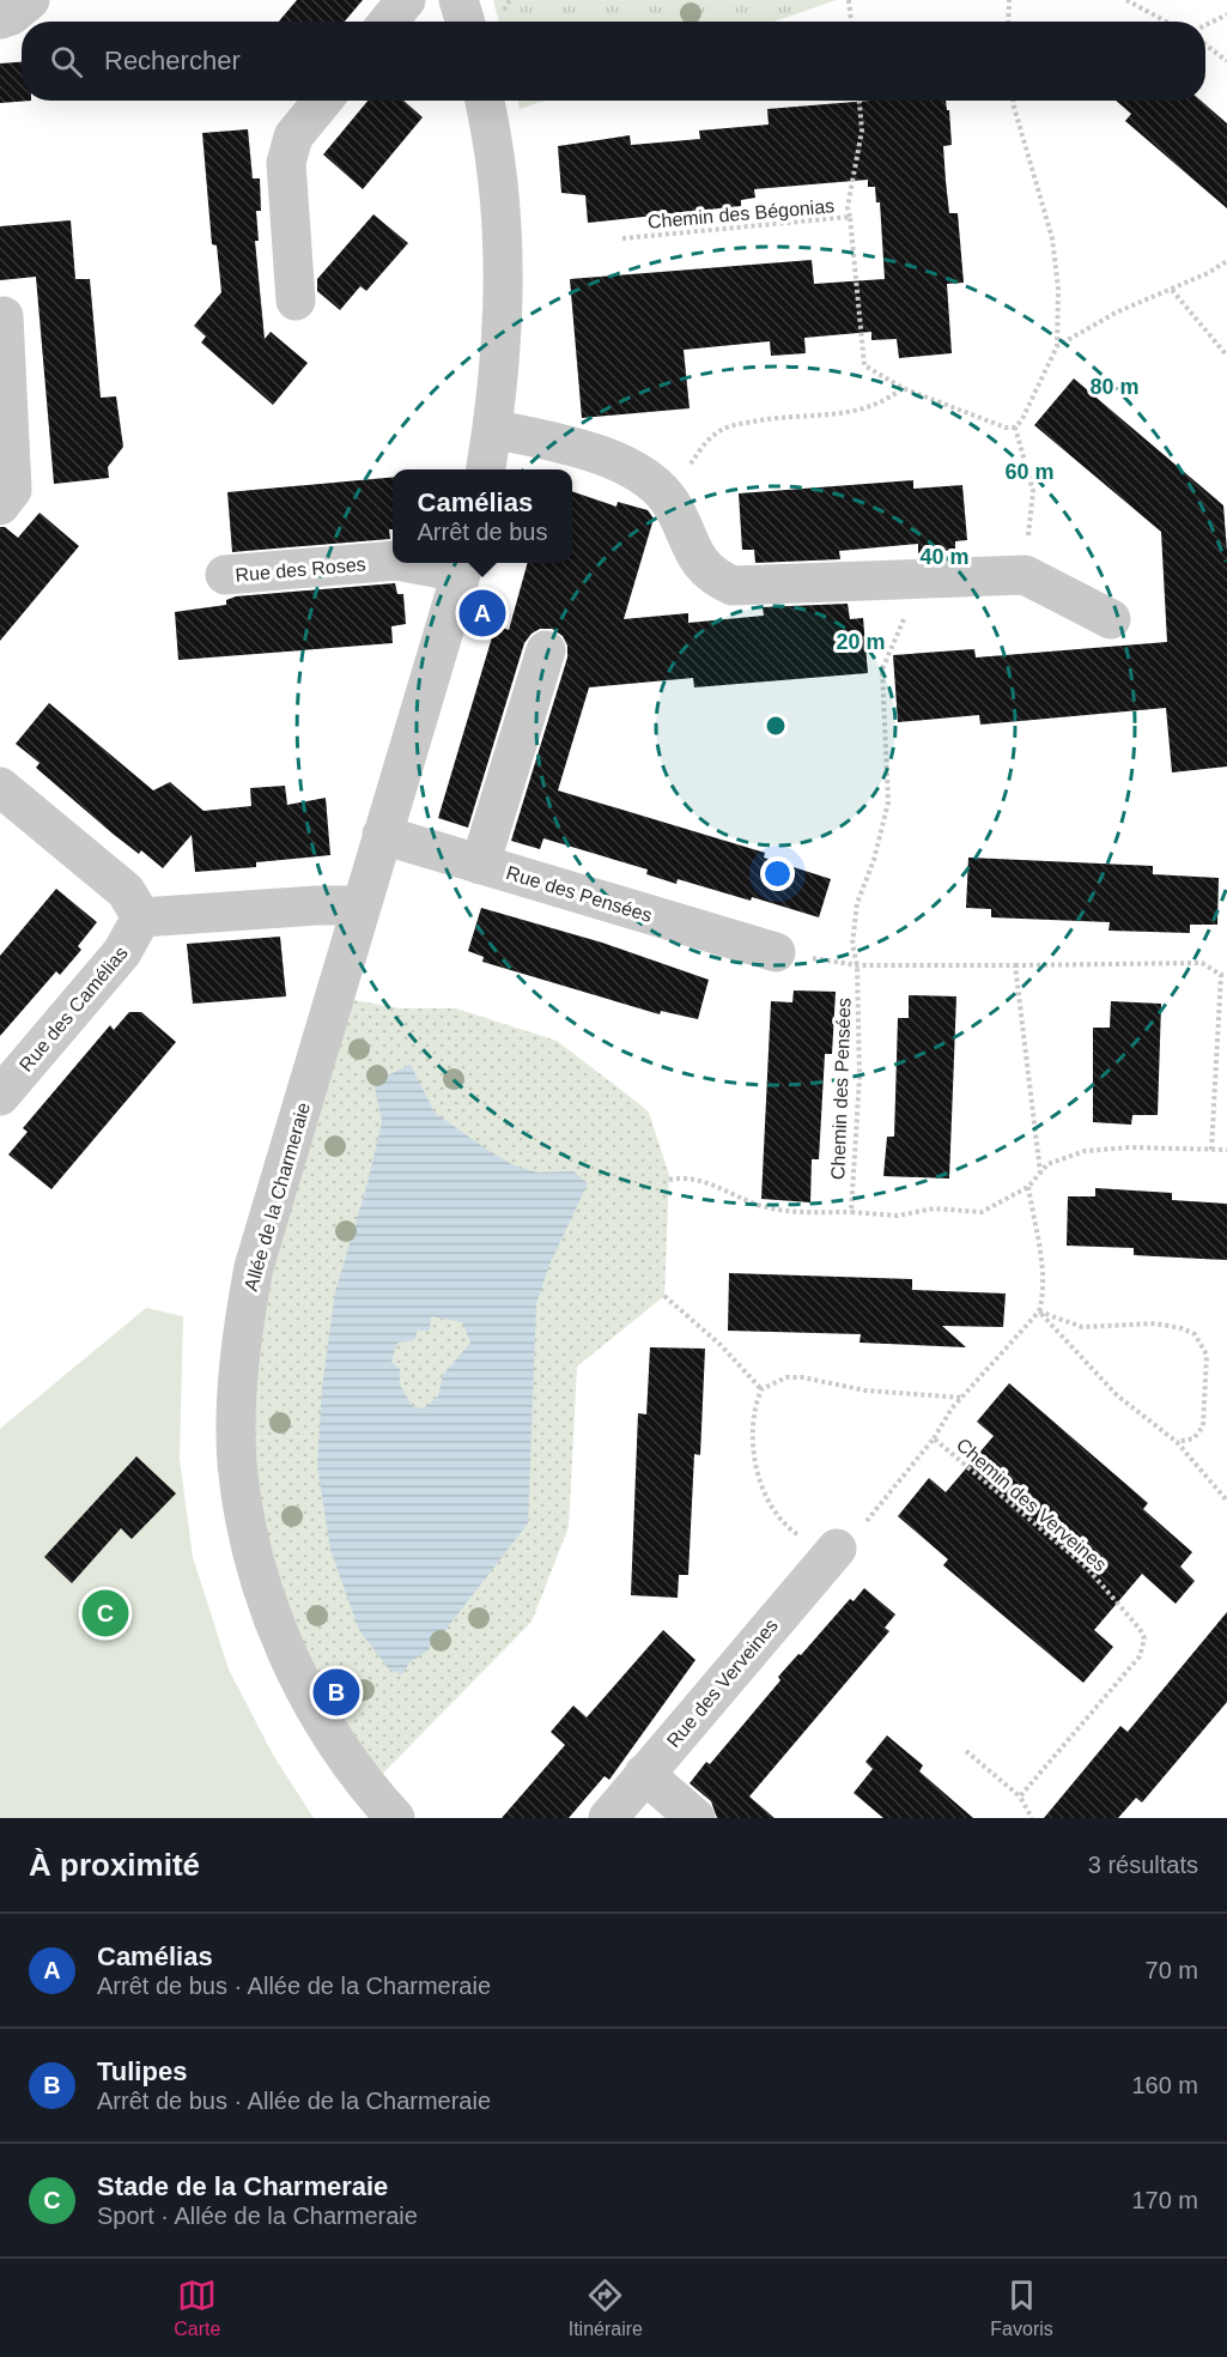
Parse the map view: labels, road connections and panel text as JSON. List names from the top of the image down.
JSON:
{
  "streets": {
    "street": [
      "Rue des Roses",
      "Rue des Pensées",
      "Rue des Camélias",
      "Allée de la Charmeraie",
      "Rue des Verveines"
    ],
    "path": ["Chemin des Bégonias", "Chemin des Pensées", "Chemin des Verveines"]
  },
  "crossings": [
    ["Rue des Roses", "Allée de la Charmeraie"],
    ["Rue des Pensées", "Allée de la Charmeraie"],
    ["Chemin des Verveines", "Rue des Verveines"]
  ],
  "page": {
    "search": "Rechercher",
    "popup": ["Camélias", "Arrêt de bus"],
    "pins": ["A", "C", "B"],
    "heading": ["À proximité", "3 résultats"],
    "list": [
      {
        "mark": "A",
        "name": "Camélias",
        "note": "Arrêt de bus · Allée de la Charmeraie",
        "value": "70 m"
      },
      {
        "mark": "B",
        "name": "Tulipes",
        "note": "Arrêt de bus · Allée de la Charmeraie",
        "value": "160 m"
      },
      {
        "mark": "C",
        "name": "Stade de la Charmeraie",
        "note": "Sport · Allée de la Charmeraie",
        "value": "170 m"
      }
    ],
    "nav": ["Carte", "Itinéraire", "Favoris"]
  },
  "rings": [
    "80 m",
    "60 m",
    "40 m",
    "20 m"
  ]
}
